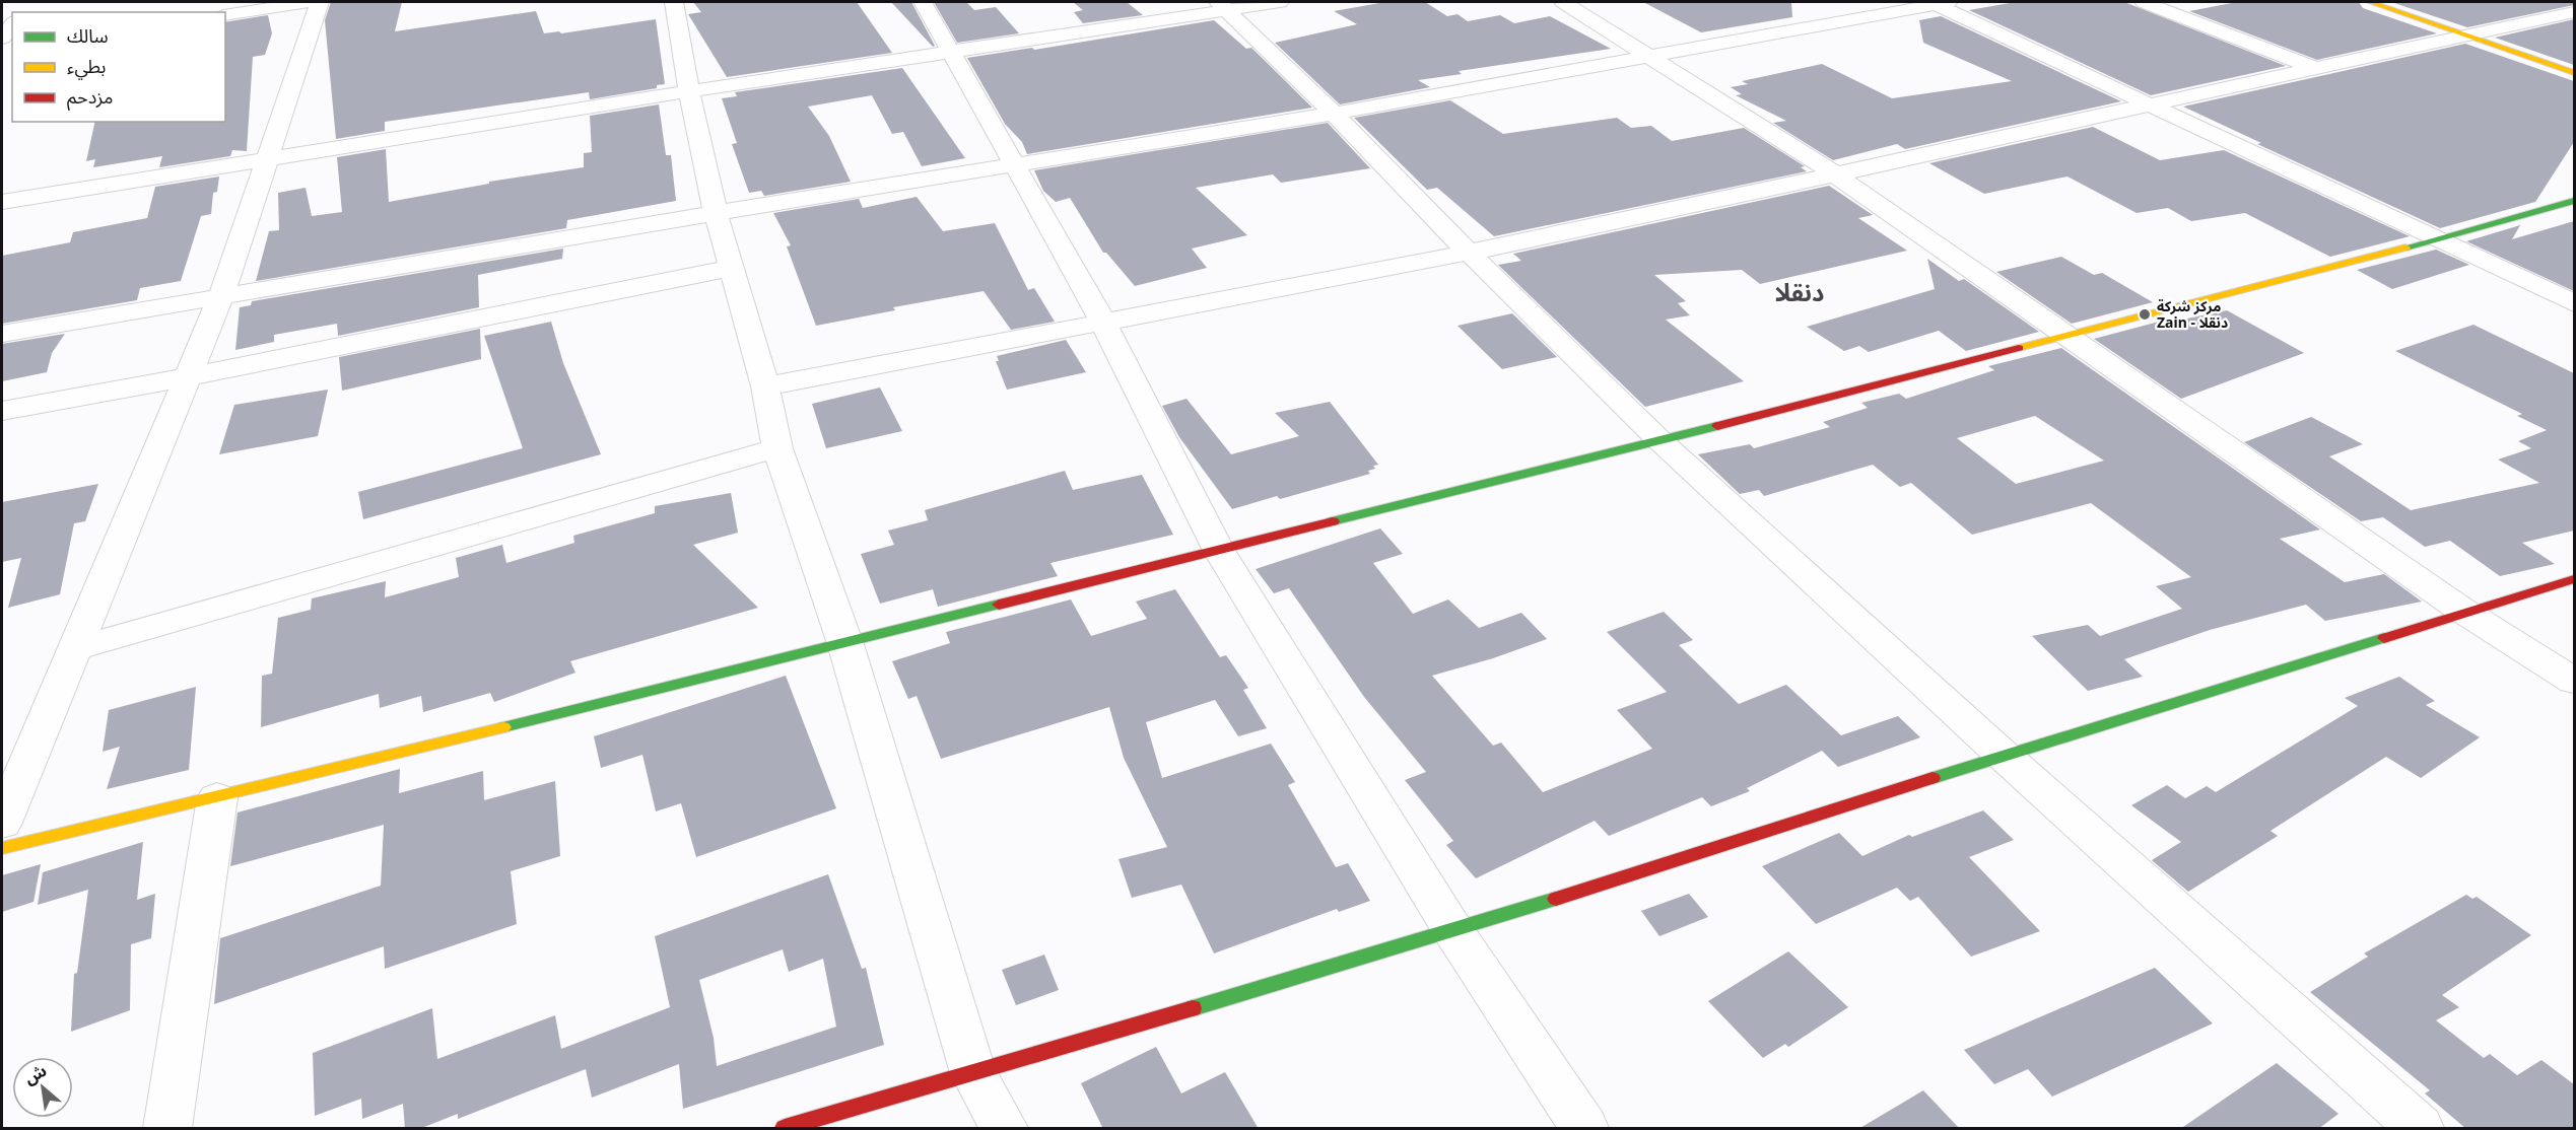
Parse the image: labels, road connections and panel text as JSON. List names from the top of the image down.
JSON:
{
  "districts": ["دنقلا"],
  "places": ["مركز شركة Zain - دنقلا"],
  "legend": ["سالك", "بطيء", "مزدحم"],
  "north": "top left"
}
